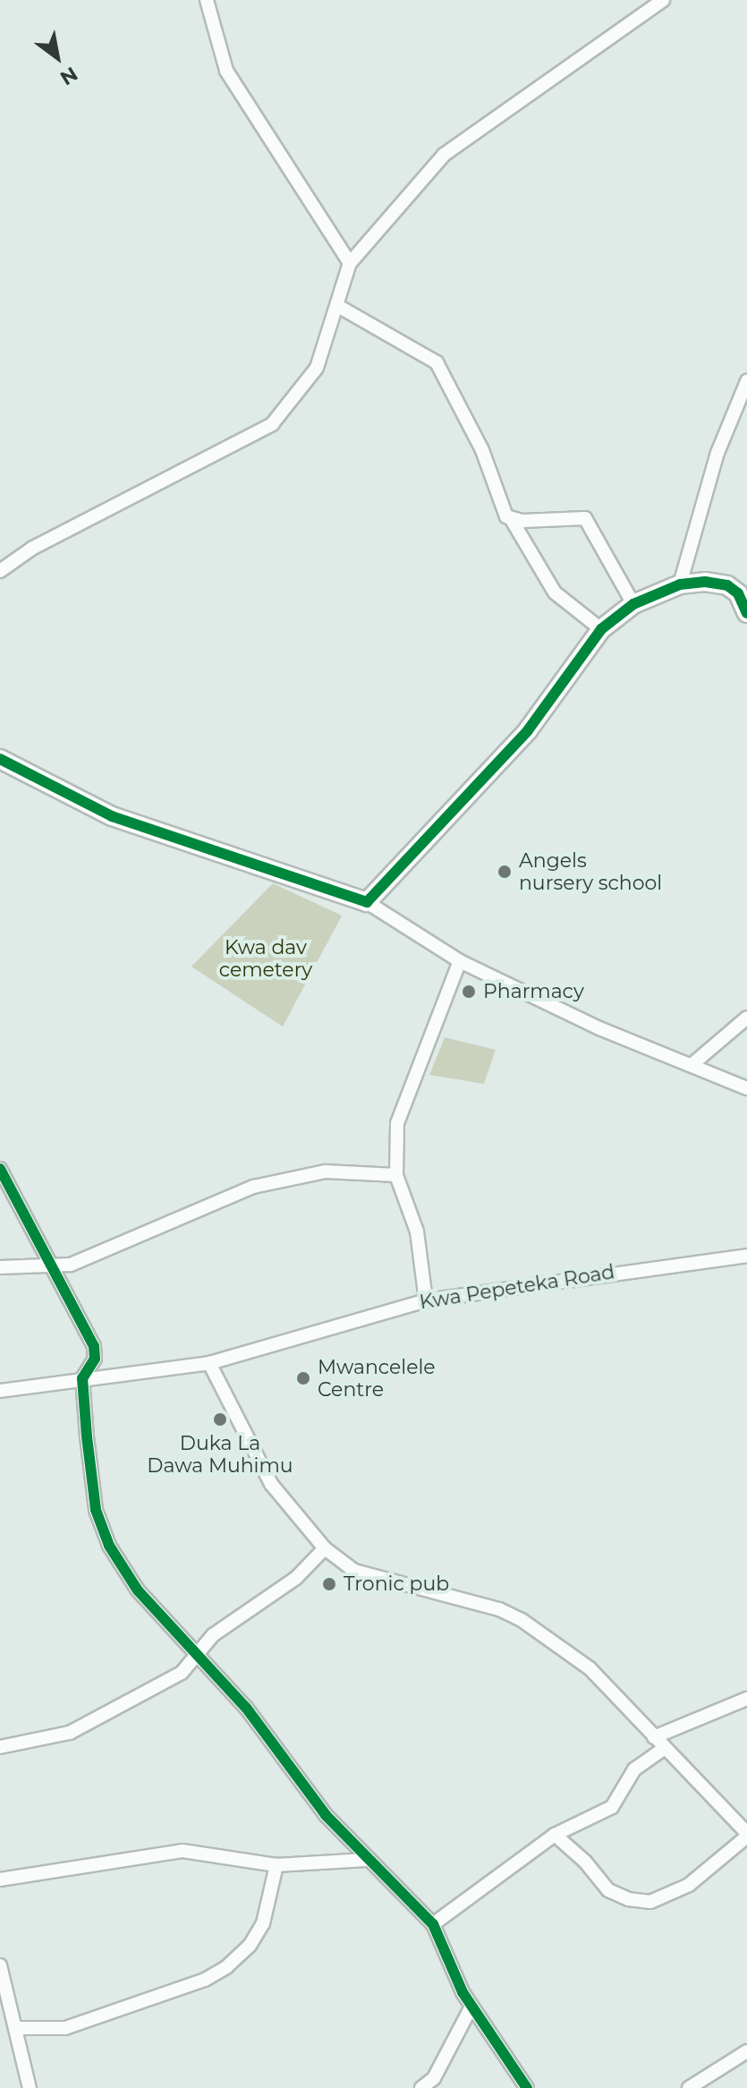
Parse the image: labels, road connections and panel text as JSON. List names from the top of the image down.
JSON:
{
  "streets": {
    "street": ["Kwa Pepeteka Road"]
  },
  "parks": ["Kwa dav cemetery"],
  "places": [
    "Angels nursery school",
    "Pharmacy",
    "Mwancelele Centre",
    "Duka La Dawa Muhimu",
    "Tronic pub"
  ],
  "north": "bottom right"
}
